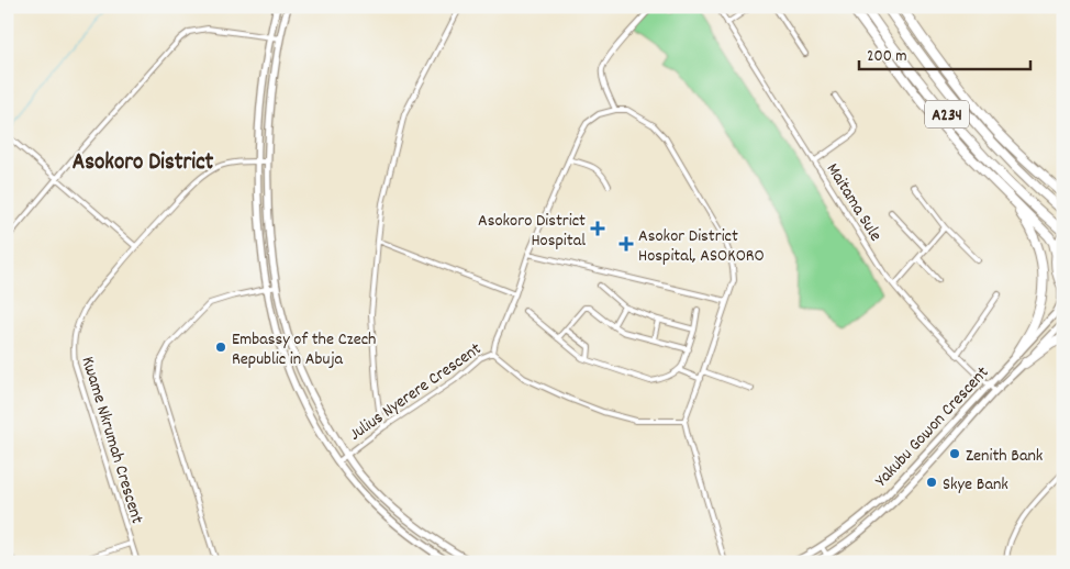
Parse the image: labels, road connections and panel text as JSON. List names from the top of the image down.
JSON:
{
  "streets": {
    "highway": ["A234"],
    "main road": ["Yakubu Gowon Crescent"],
    "street": ["Maitama Sule", "Julius Nyerere Crescent", "Kwame Nkrumah Crescent"]
  },
  "crossings": [
    ["Maitama Sule", "Yakubu Gowon Crescent"]
  ],
  "districts": ["Asokoro District"],
  "places": {
    "health": ["Asokoro District Hospital", "Asokor District Hospital, ASOKORO"],
    "other": ["Embassy of the Czech Republic in Abuja", "Zenith Bank", "Skye Bank"]
  },
  "scale_bar": "200 m"
}
